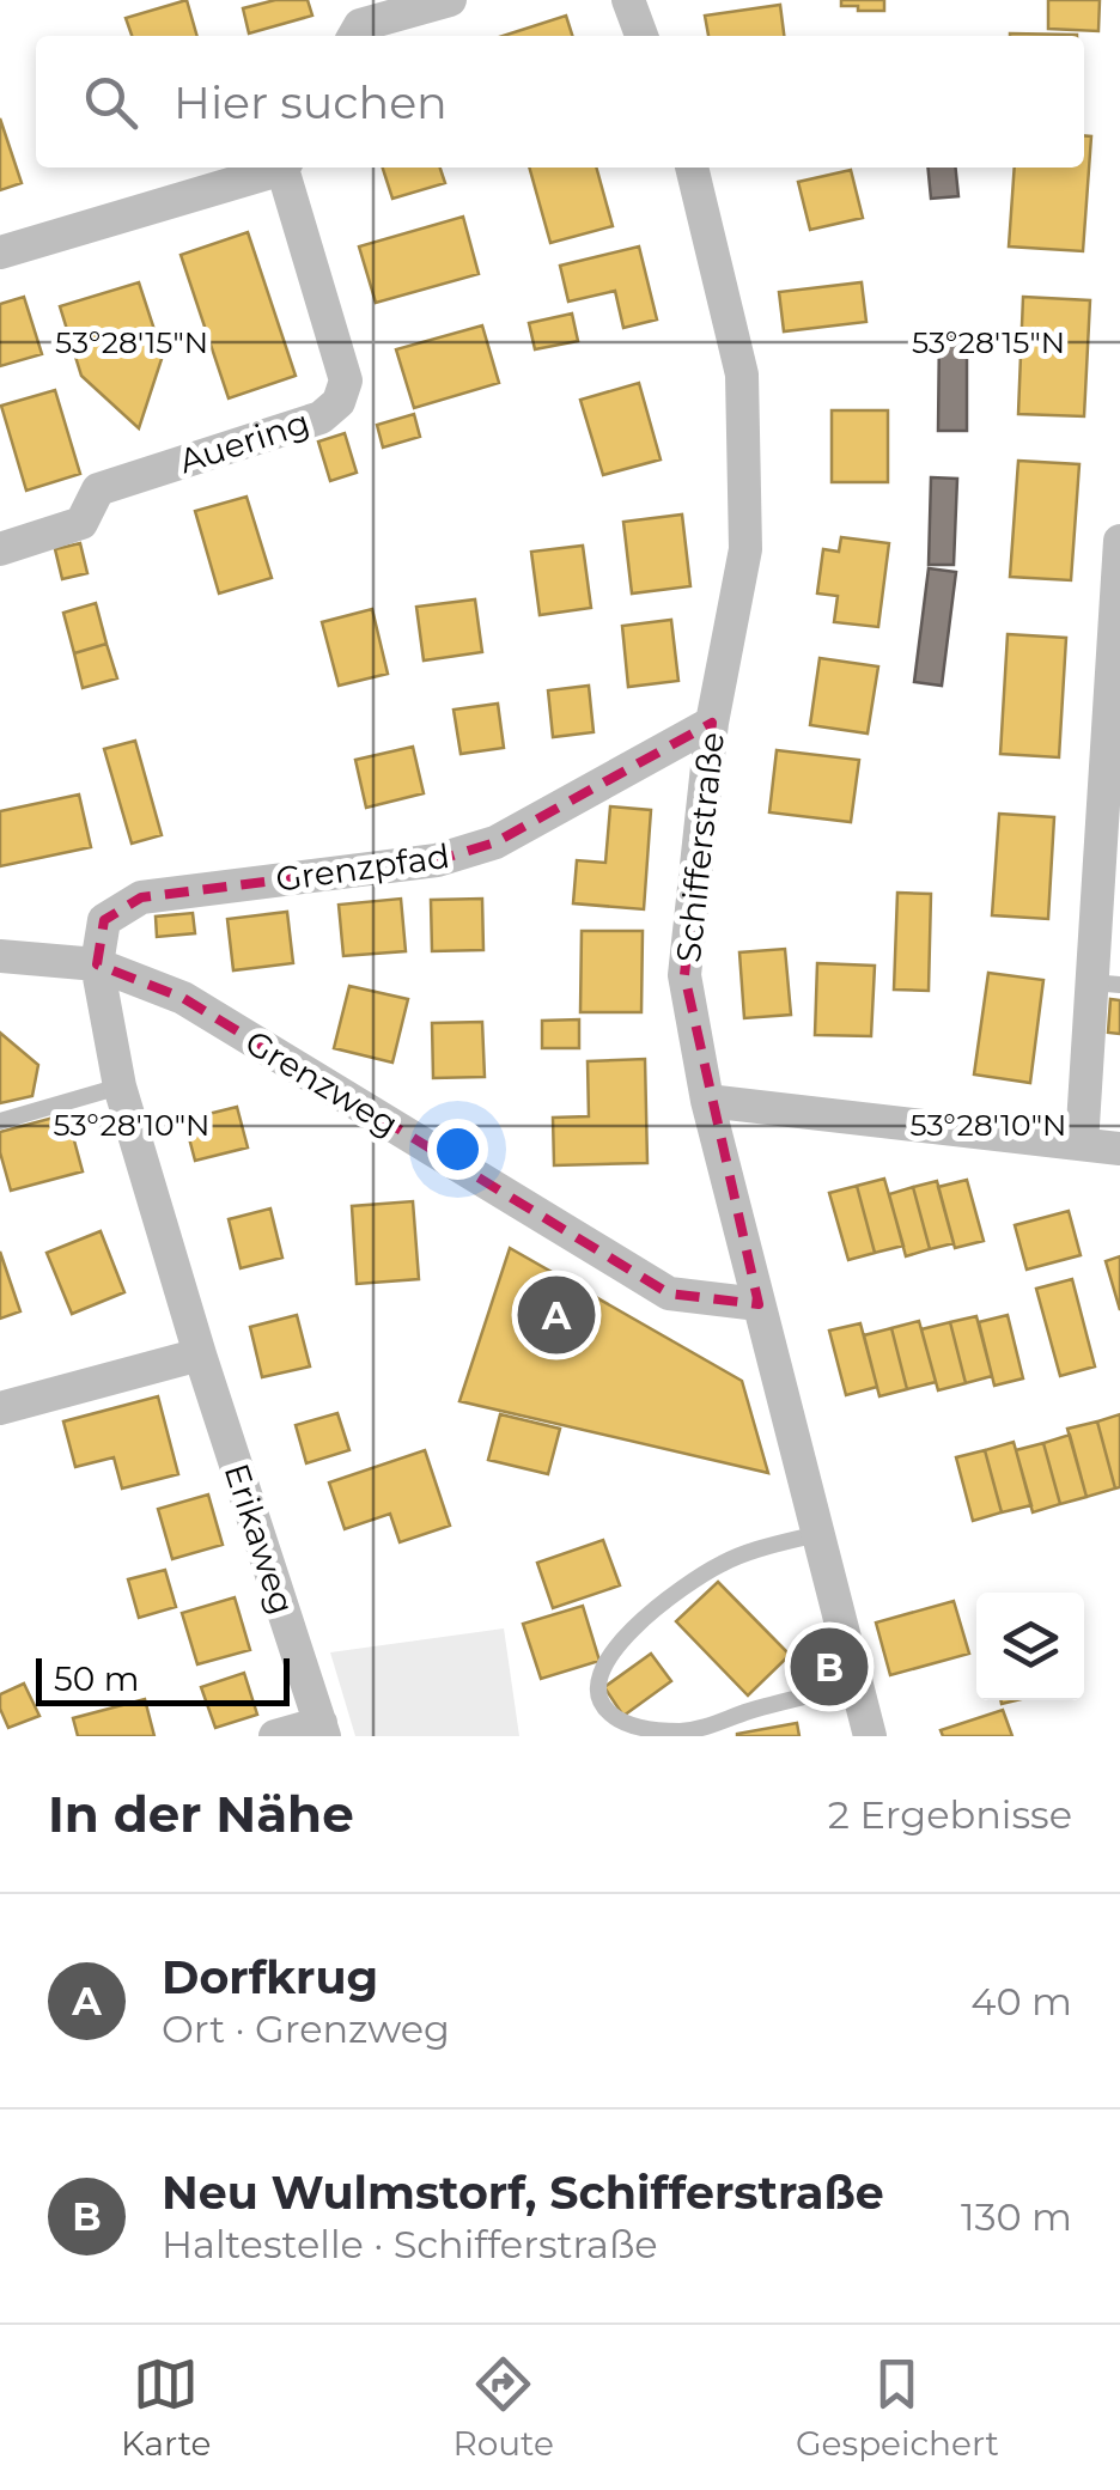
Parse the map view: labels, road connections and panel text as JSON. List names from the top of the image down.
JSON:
{
  "streets": {
    "street": [
      "Auering",
      "Schifferstraße",
      "Grenzpfad",
      "Grenzweg",
      "Erikaweg"
    ]
  },
  "crossings": [
    ["Schifferstraße", "Grenzpfad"],
    ["Schifferstraße", "Grenzweg"],
    ["Grenzpfad", "Grenzweg"],
    ["Grenzpfad", "Erikaweg"],
    ["Grenzweg", "Erikaweg"]
  ],
  "scale_bar": "50 m",
  "page": {
    "search": "Hier suchen",
    "pins": ["A", "B"],
    "scale": "50 m",
    "heading": ["In der Nähe", "2 Ergebnisse"],
    "list": [
      {
        "mark": "A",
        "name": "Dorfkrug",
        "note": "Ort · Grenzweg",
        "value": "40 m"
      },
      {
        "mark": "B",
        "name": "Neu Wulmstorf, Schifferstraße",
        "note": "Haltestelle · Schifferstraße",
        "value": "130 m"
      }
    ],
    "nav": ["Karte", "Route", "Gespeichert"]
  },
  "coordinates": ["53°28'15\"N", "53°28'10\"N"]
}
